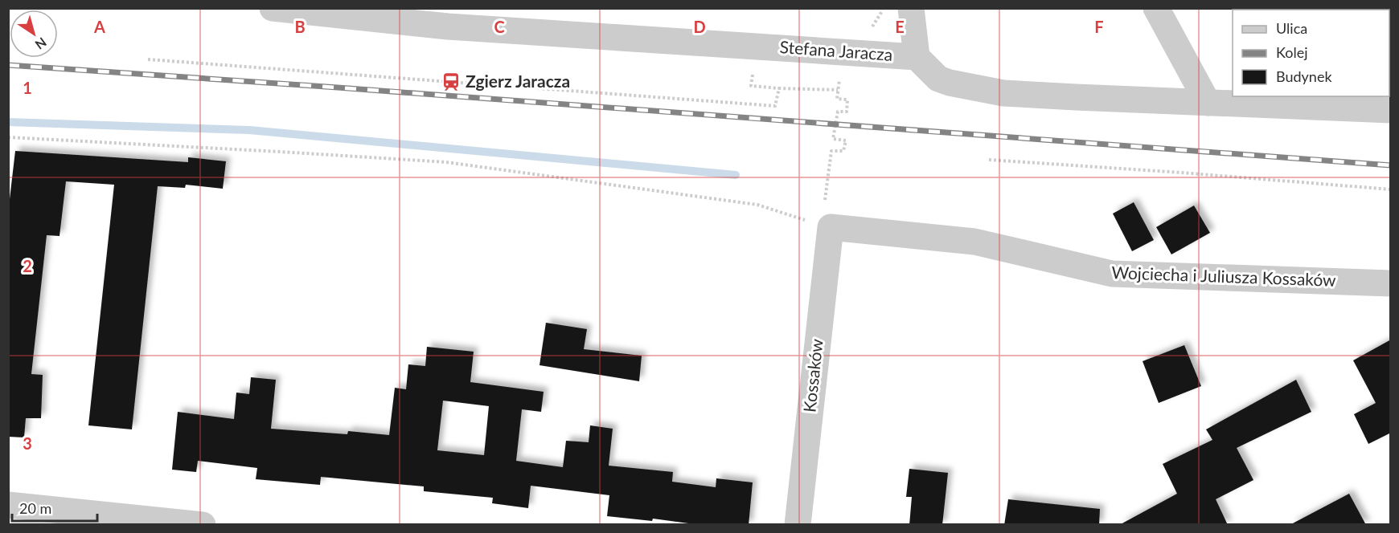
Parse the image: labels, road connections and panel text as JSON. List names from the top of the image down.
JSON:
{
  "streets": {
    "street": ["Stefana Jaracza", "Wojciecha i Juliusza Kossaków", "Kossaków"]
  },
  "crossings": [
    ["Wojciecha i Juliusza Kossaków", "Kossaków"]
  ],
  "places": {
    "station": ["Zgierz Jaracza"]
  },
  "legend": ["Ulica", "Kolej", "Budynek"],
  "scale_bar": "20 m",
  "north": "bottom right",
  "grid": {
    "columns": [
      "A",
      "B",
      "C",
      "D",
      "E",
      "F"
    ],
    "rows": ["1", "2", "3"]
  }
}
